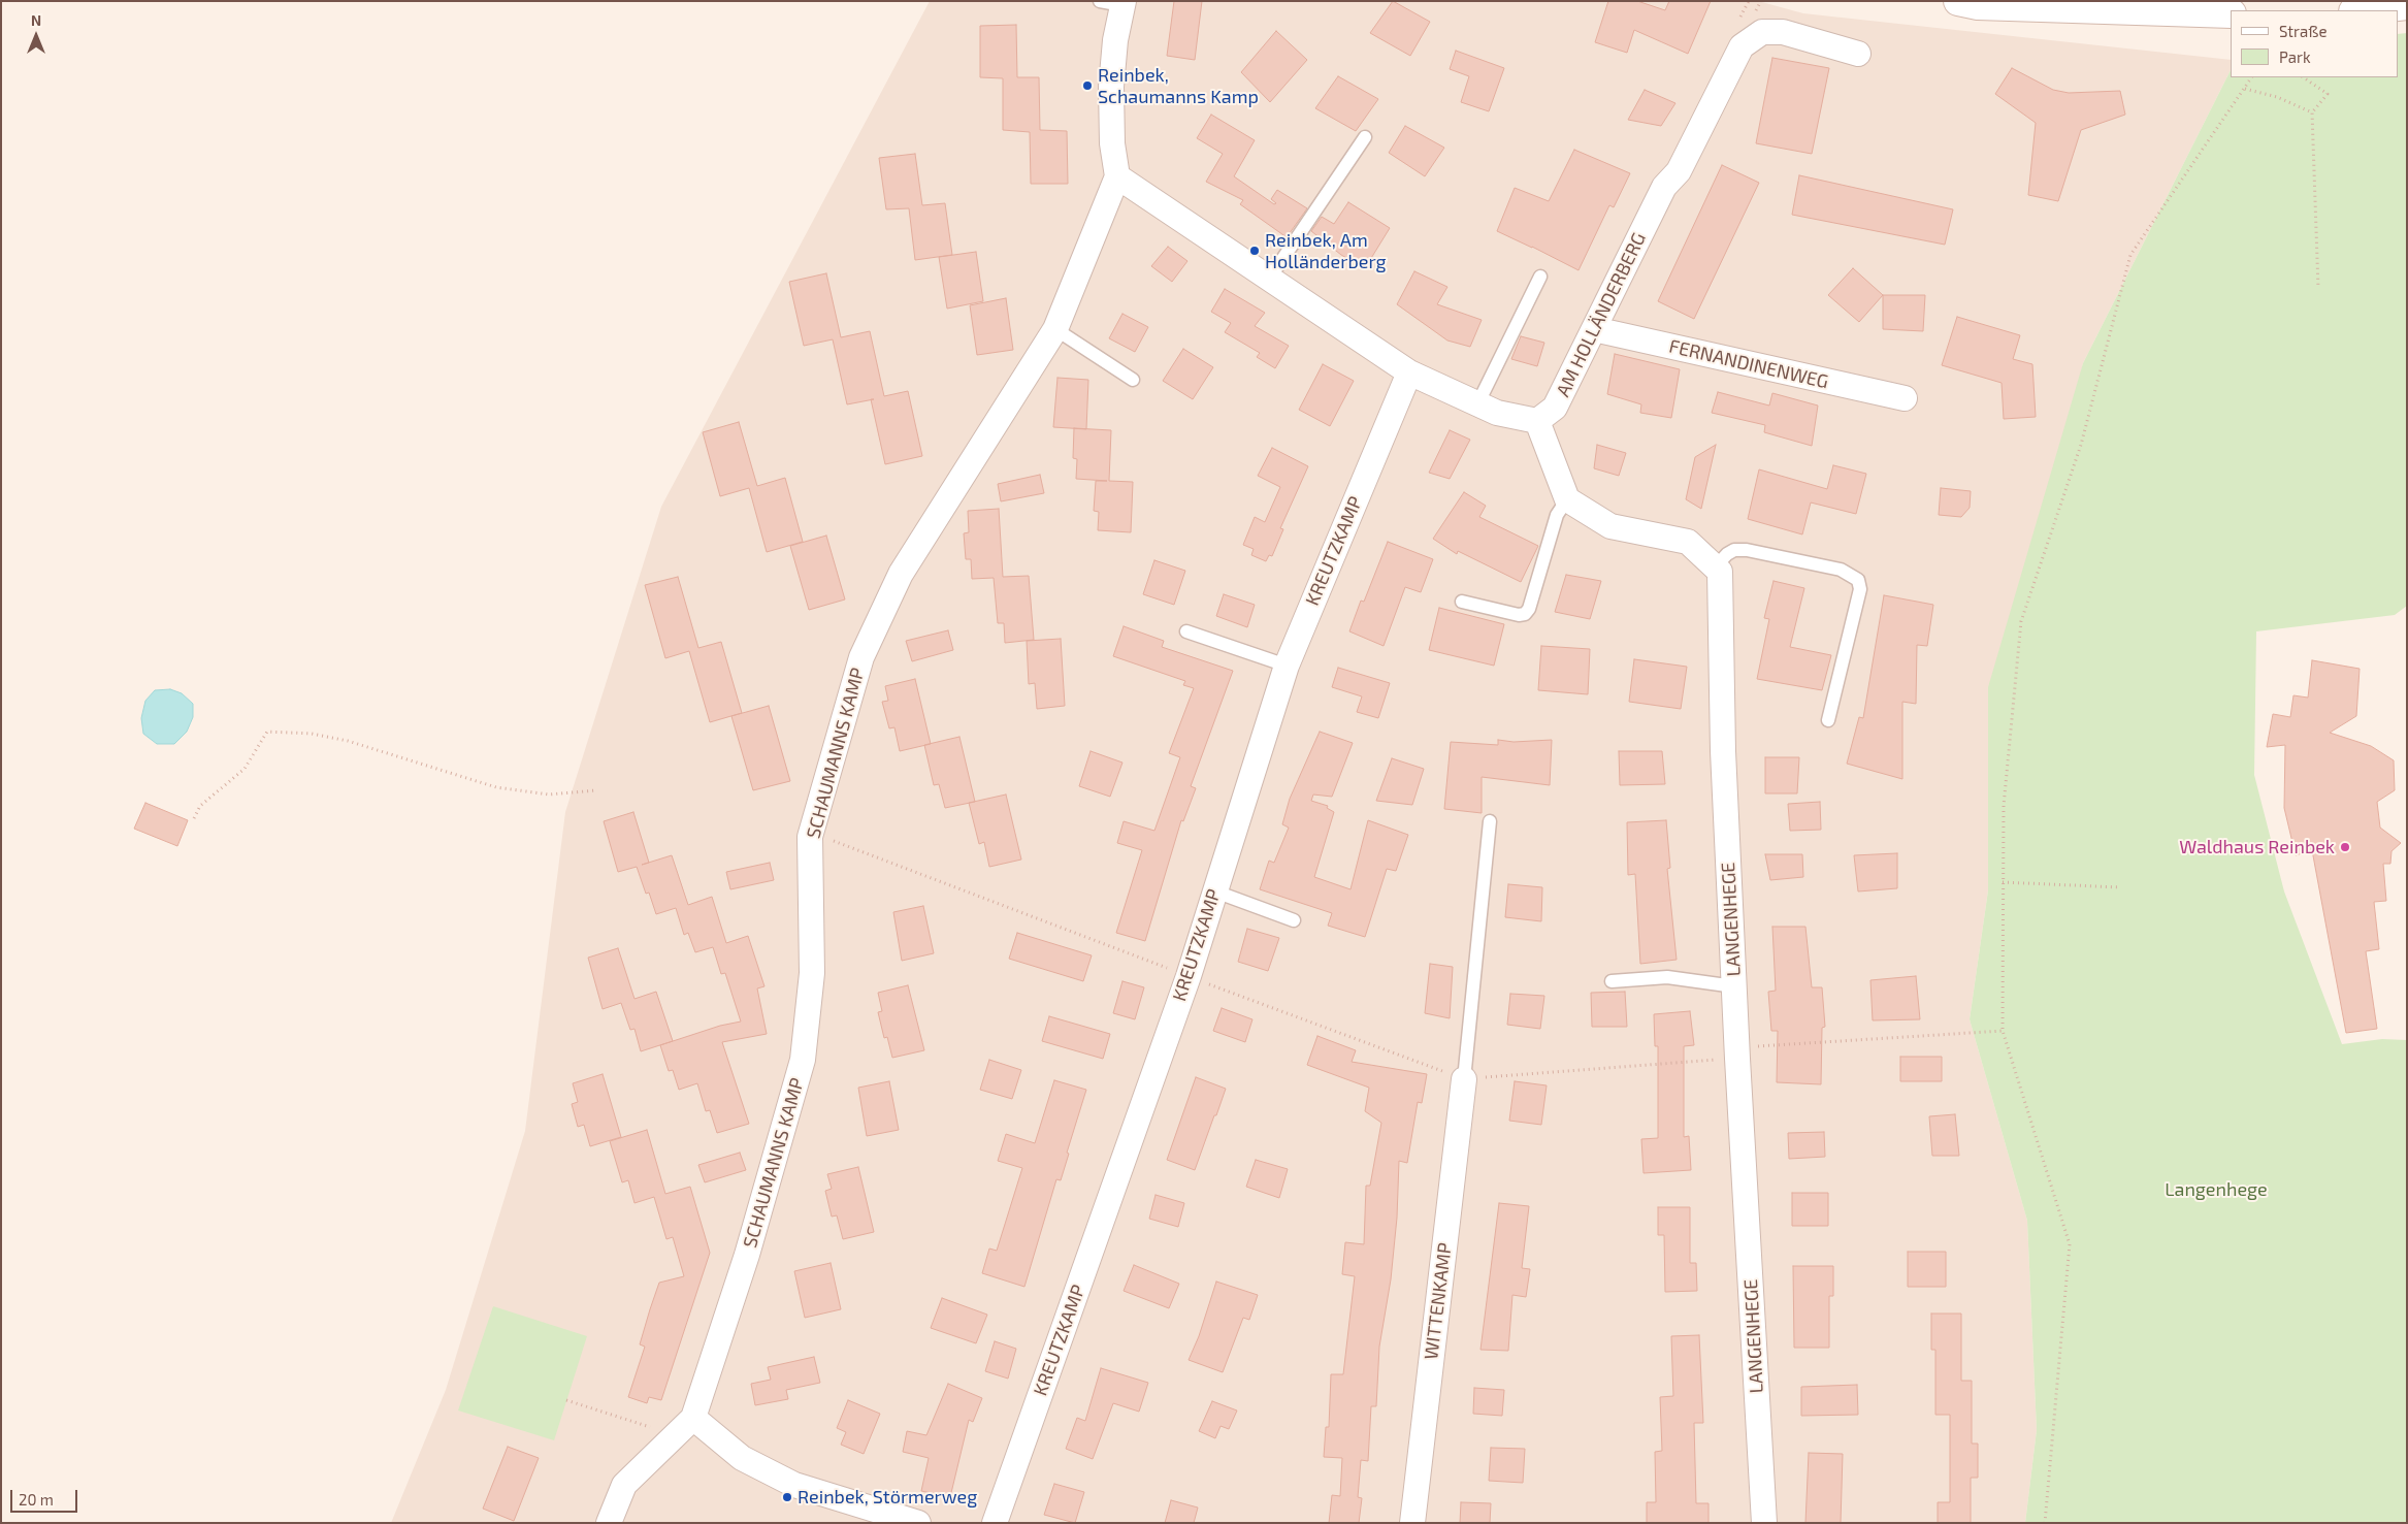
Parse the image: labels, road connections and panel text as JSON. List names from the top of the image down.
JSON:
{
  "streets": {
    "street": [
      "AM HOLLÄNDERBERG",
      "FERNANDINENWEG",
      "KREUTZKAMP",
      "SCHAUMANNS KAMP",
      "LANGENHEGE",
      "WITTENKAMP"
    ]
  },
  "crossings": [
    ["AM HOLLÄNDERBERG", "FERNANDINENWEG"]
  ],
  "parks": ["Langenhege"],
  "places": [
    "Reinbek, Schaumanns Kamp",
    "Reinbek, Am Holländerberg",
    "Waldhaus Reinbek",
    "Reinbek, Störmerweg"
  ],
  "legend": ["Straße", "Park"],
  "scale_bar": "20 m",
  "north": "top"
}
